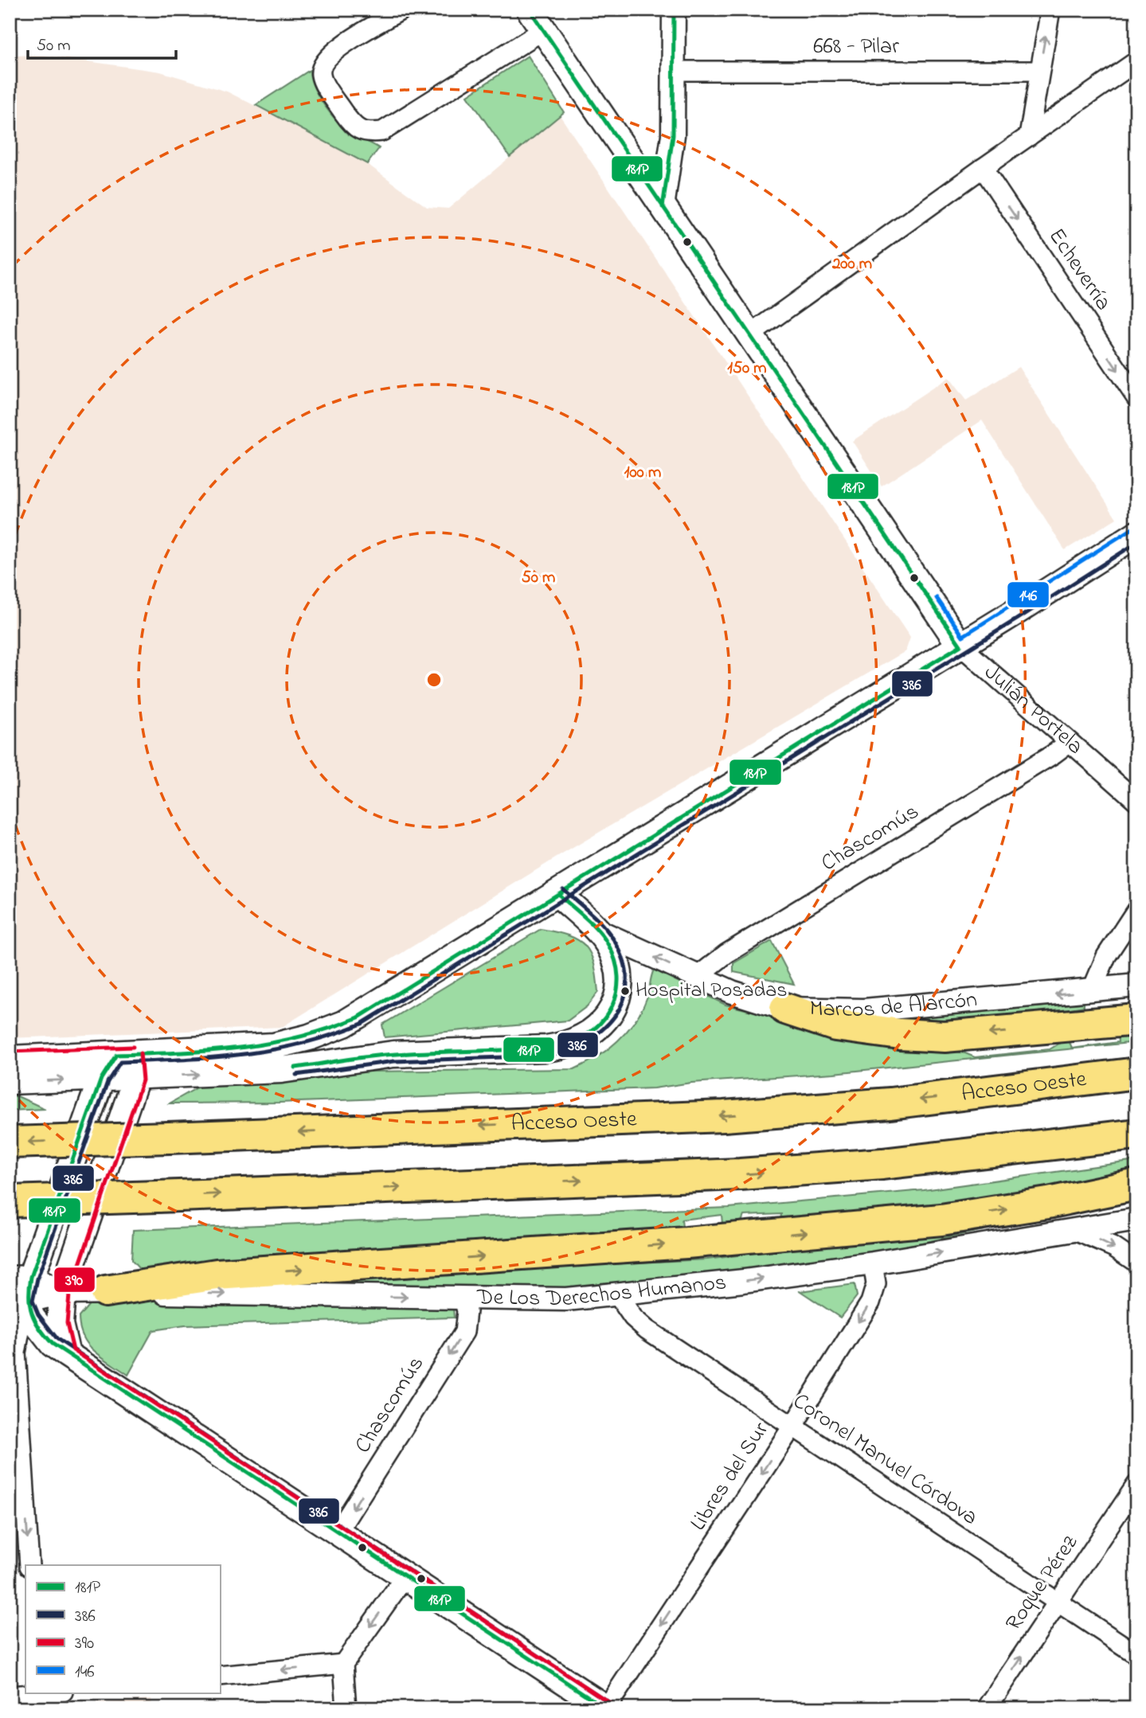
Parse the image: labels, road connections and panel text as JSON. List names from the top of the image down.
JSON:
{
  "streets": {
    "highway": ["Acceso Oeste"],
    "main road": ["Julián Portela", "Marcos de Alarcón"],
    "street": [
      "668 - Pilar",
      "Echeverría",
      "Chascomús",
      "De Los Derechos Humanos",
      "Coronel Manuel Córdova",
      "Libres del Sur",
      "Roque Pérez"
    ]
  },
  "crossings": [
    ["Julián Portela", "Chascomús"],
    ["Julián Portela", "Marcos de Alarcón"],
    ["Chascomús", "Marcos de Alarcón"],
    ["Chascomús", "De Los Derechos Humanos"],
    ["De Los Derechos Humanos", "Coronel Manuel Córdova"],
    ["De Los Derechos Humanos", "Libres del Sur"],
    ["Coronel Manuel Córdova", "Libres del Sur"],
    ["Coronel Manuel Córdova", "Roque Pérez"]
  ],
  "one_way": [
    "Echeverría",
    "Chascomús",
    "De Los Derechos Humanos",
    "Libres del Sur",
    "Roque Pérez"
  ],
  "places": ["Hospital Posadas"],
  "lines": [
    "transit line 181P",
    "transit line 146",
    "transit line 386",
    "transit line 390"
  ],
  "legend": [
    "181P",
    "386",
    "390",
    "146"
  ],
  "scale_bar": "50 m",
  "rings": [
    "200 m",
    "150 m",
    "100 m",
    "50 m"
  ]
}
